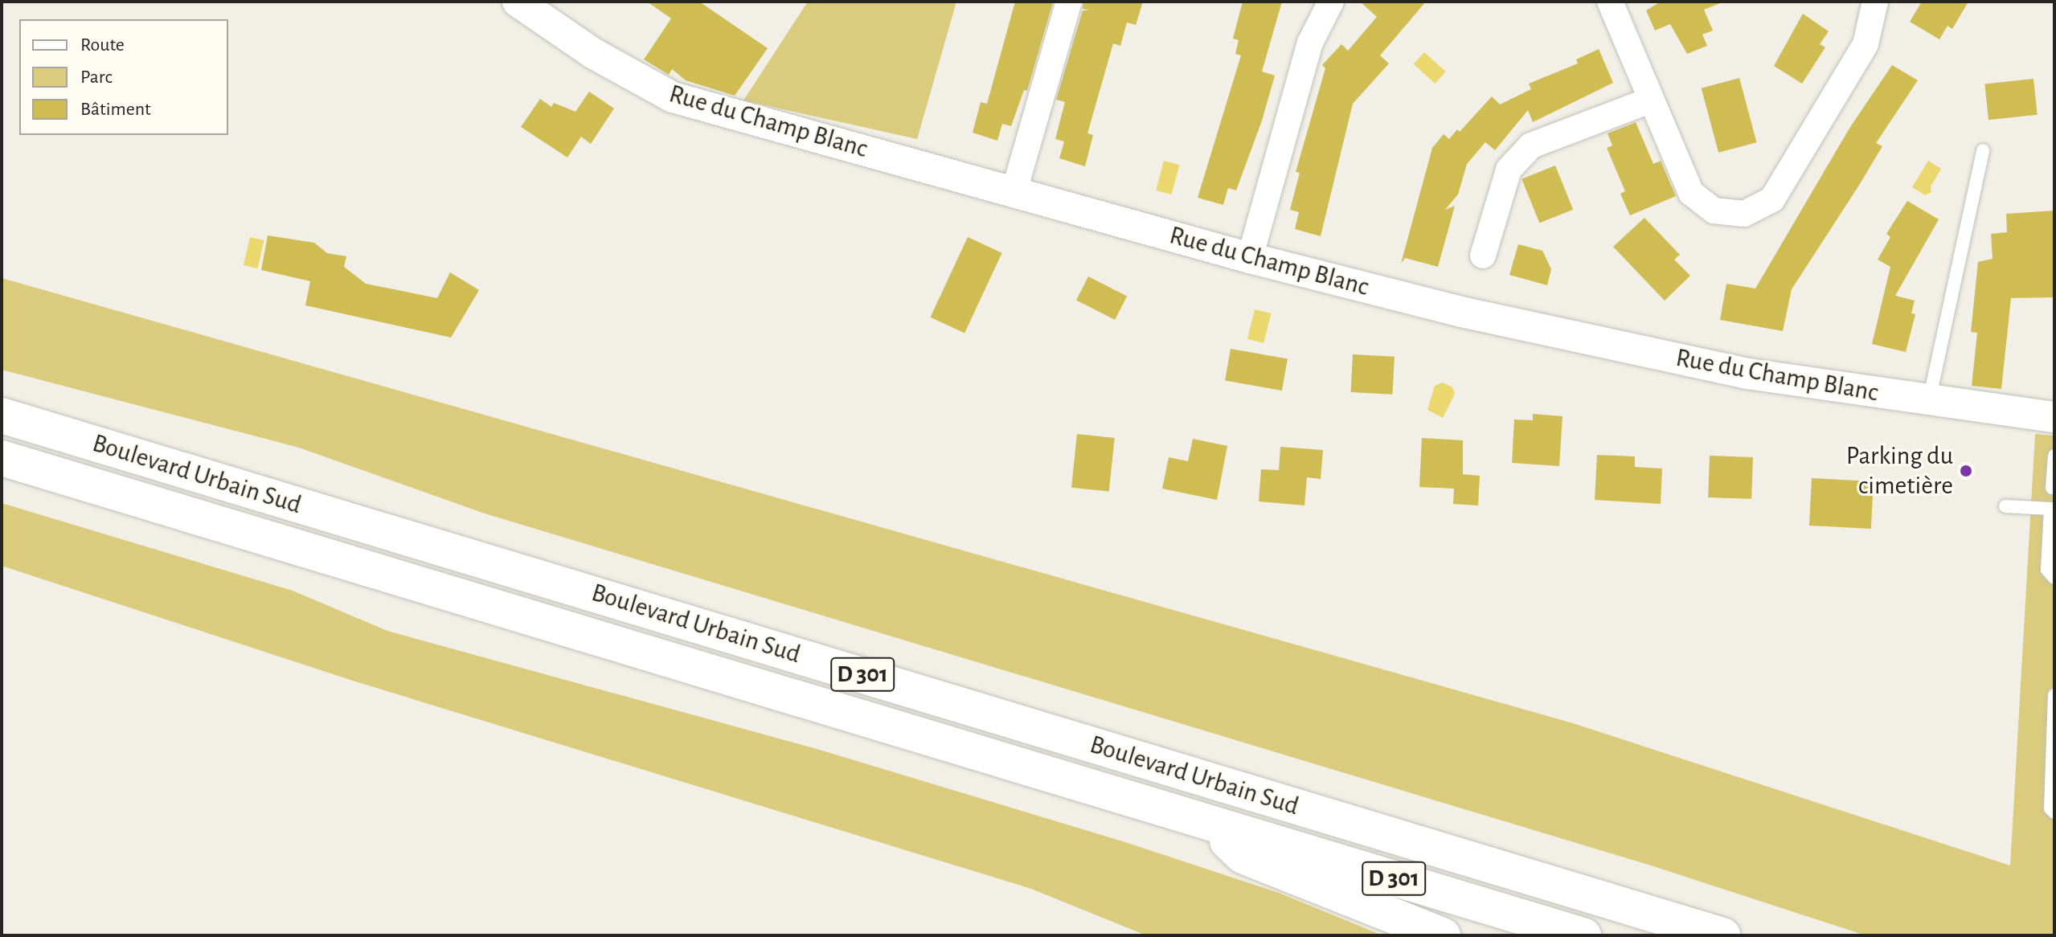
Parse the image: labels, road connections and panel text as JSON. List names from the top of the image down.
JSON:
{
  "streets": {
    "highway": ["Boulevard Urbain Sud", "D 301"],
    "street": ["Rue du Champ Blanc"]
  },
  "places": ["Parking du cimetière"],
  "legend": ["Route", "Parc", "Bâtiment"]
}
